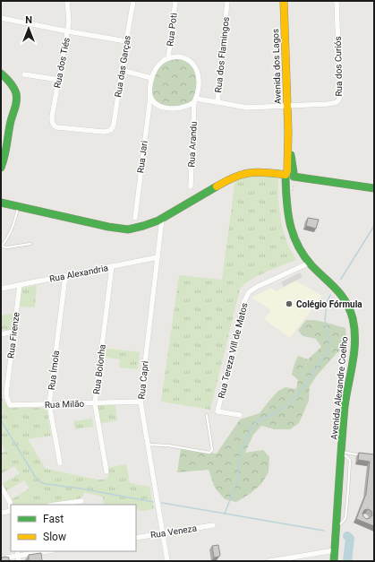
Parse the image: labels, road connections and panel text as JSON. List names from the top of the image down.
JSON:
{
  "streets": {
    "main road": ["Avenida dos Lagos", "Avenida Alexandre Coelho"],
    "street": [
      "Rua Poti",
      "Rua dos Flamingos",
      "Rua dos Tiés",
      "Rua das Garças",
      "Rua dos Curiós",
      "Rua Arandu",
      "Rua Jari",
      "Rua Alexandria",
      "Rua Firenze",
      "Rua Tereza Vill de Matos",
      "Rua Bolonha",
      "Rua Ímola",
      "Rua Capri",
      "Rua Milão",
      "Rua Veneza"
    ]
  },
  "crossings": [
    ["Rua Poti", "Rua Arandu"],
    ["Rua Poti", "Rua Jari"],
    ["Rua dos Flamingos", "Avenida dos Lagos"],
    ["Rua dos Flamingos", "Rua dos Curiós"],
    ["Rua dos Tiés", "Rua das Garças"],
    ["Avenida dos Lagos", "Rua dos Curiós"],
    ["Avenida dos Lagos", "Avenida Alexandre Coelho"],
    ["Rua Arandu", "Rua Jari"],
    ["Rua Alexandria", "Rua Firenze"],
    ["Rua Alexandria", "Rua Bolonha"],
    ["Rua Alexandria", "Rua Ímola"],
    ["Rua Alexandria", "Rua Capri"],
    ["Rua Firenze", "Rua Milão"],
    ["Rua Tereza Vill de Matos", "Avenida Alexandre Coelho"],
    ["Rua Bolonha", "Rua Milão"],
    ["Rua Ímola", "Rua Milão"],
    ["Rua Capri", "Rua Milão"],
    ["Rua Capri", "Rua Veneza"]
  ],
  "places": ["Colégio Fórmula"],
  "legend": ["Fast", "Slow"],
  "north": "top"
}
